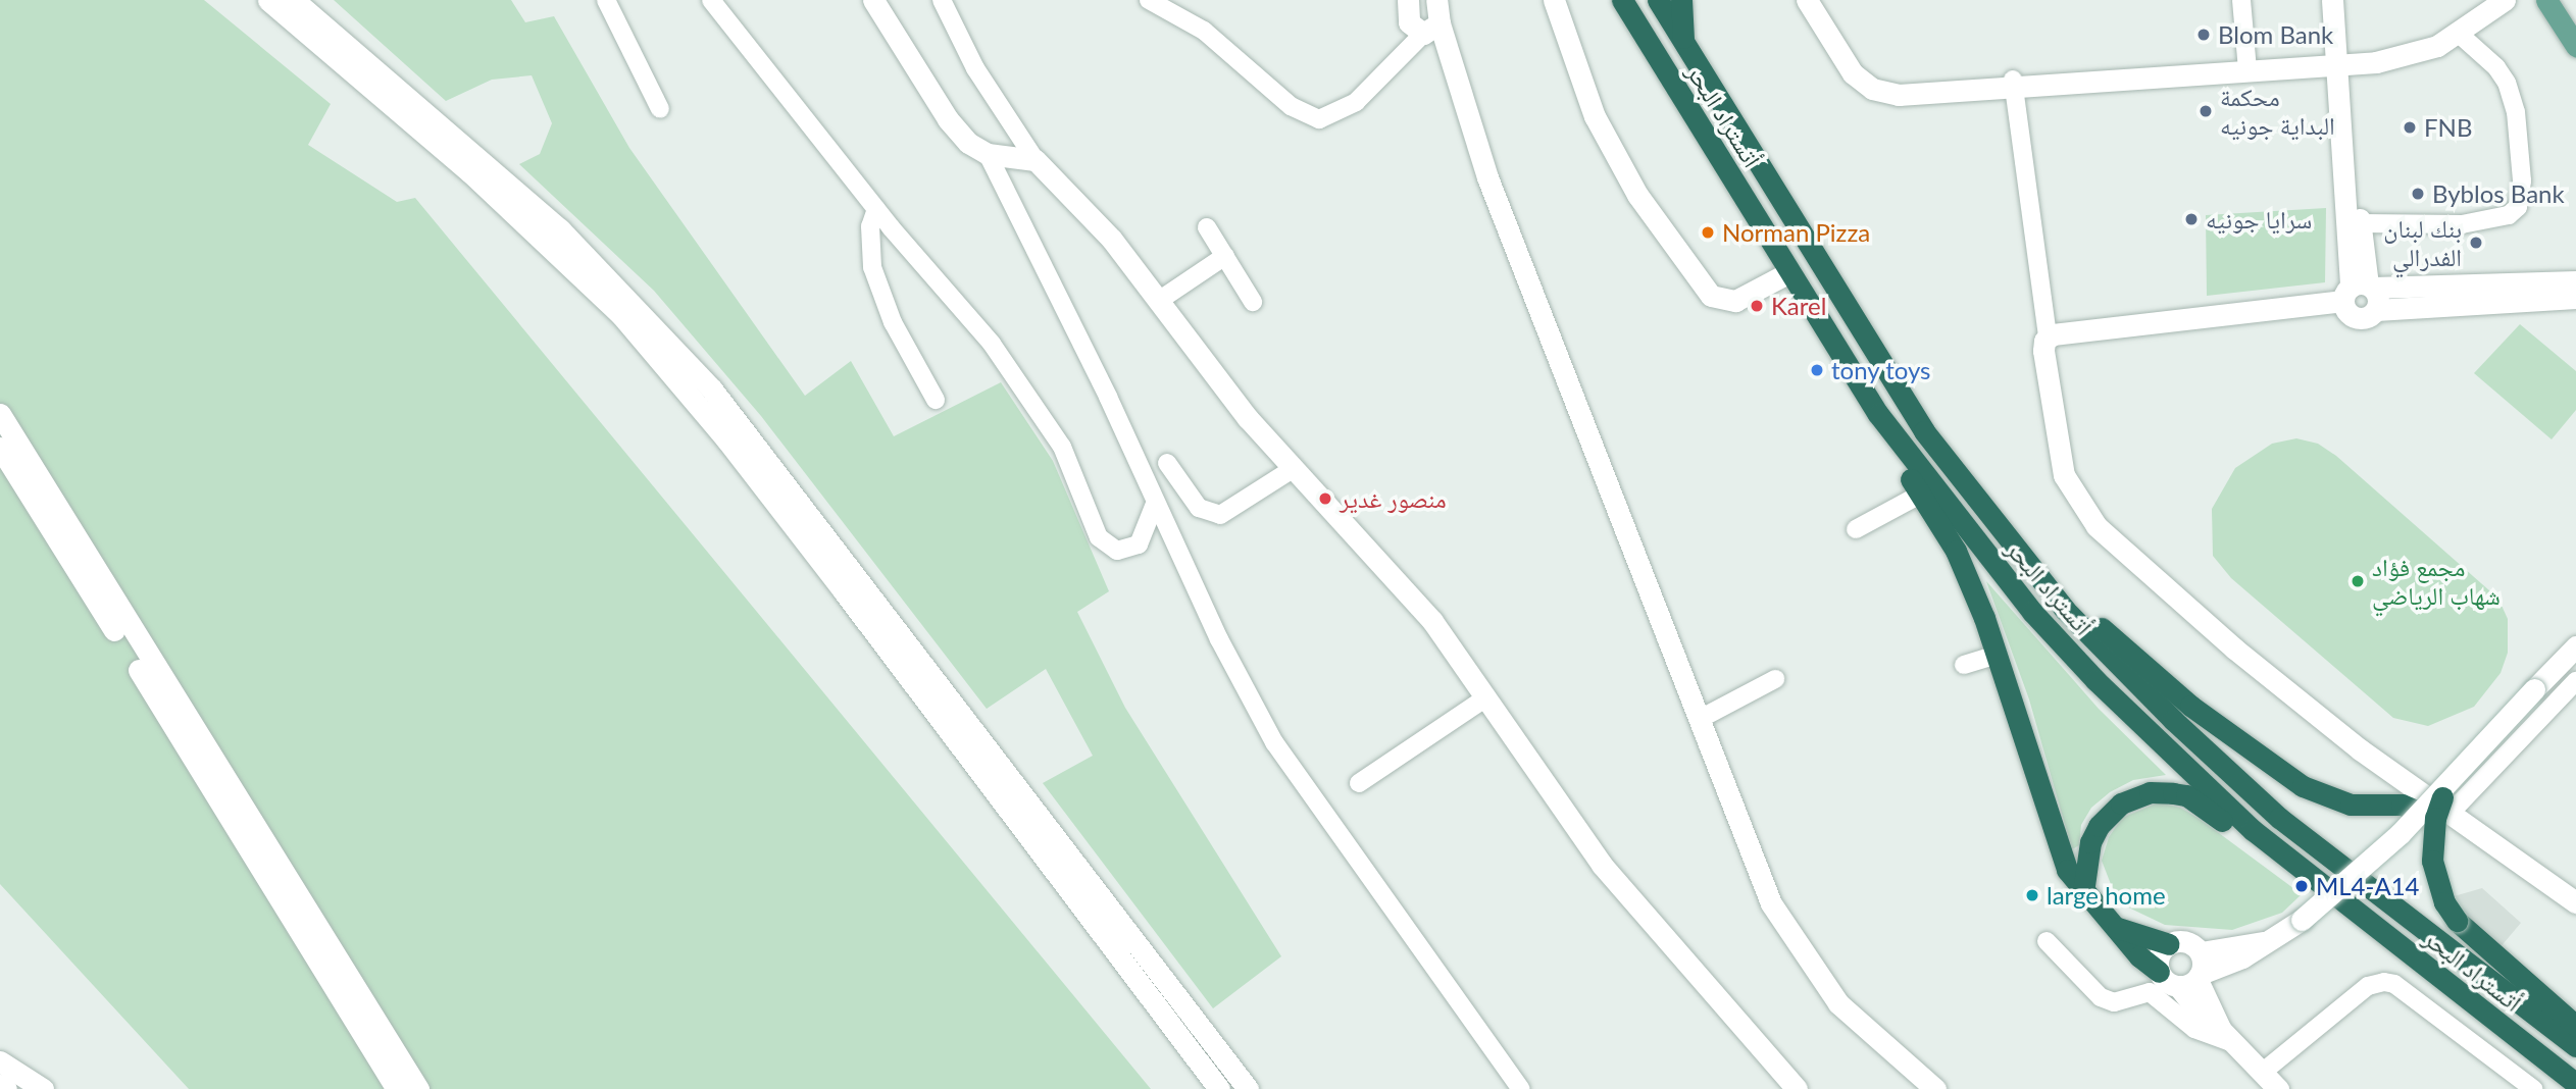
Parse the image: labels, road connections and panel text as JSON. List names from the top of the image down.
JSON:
{
  "streets": {
    "highway": ["أتستراد البحر"]
  },
  "places": [
    "Blom Bank",
    "محكمة البداية جونيه",
    "FNB",
    "Byblos Bank",
    "سرايا جونيه",
    "Norman Pizza",
    "بنك لبنان الفدرالي",
    "Karel",
    "tony toys",
    "منصور غدير",
    "مجمع فؤاد شهاب الرياضي",
    "ML4-A14",
    "large home"
  ]
}
